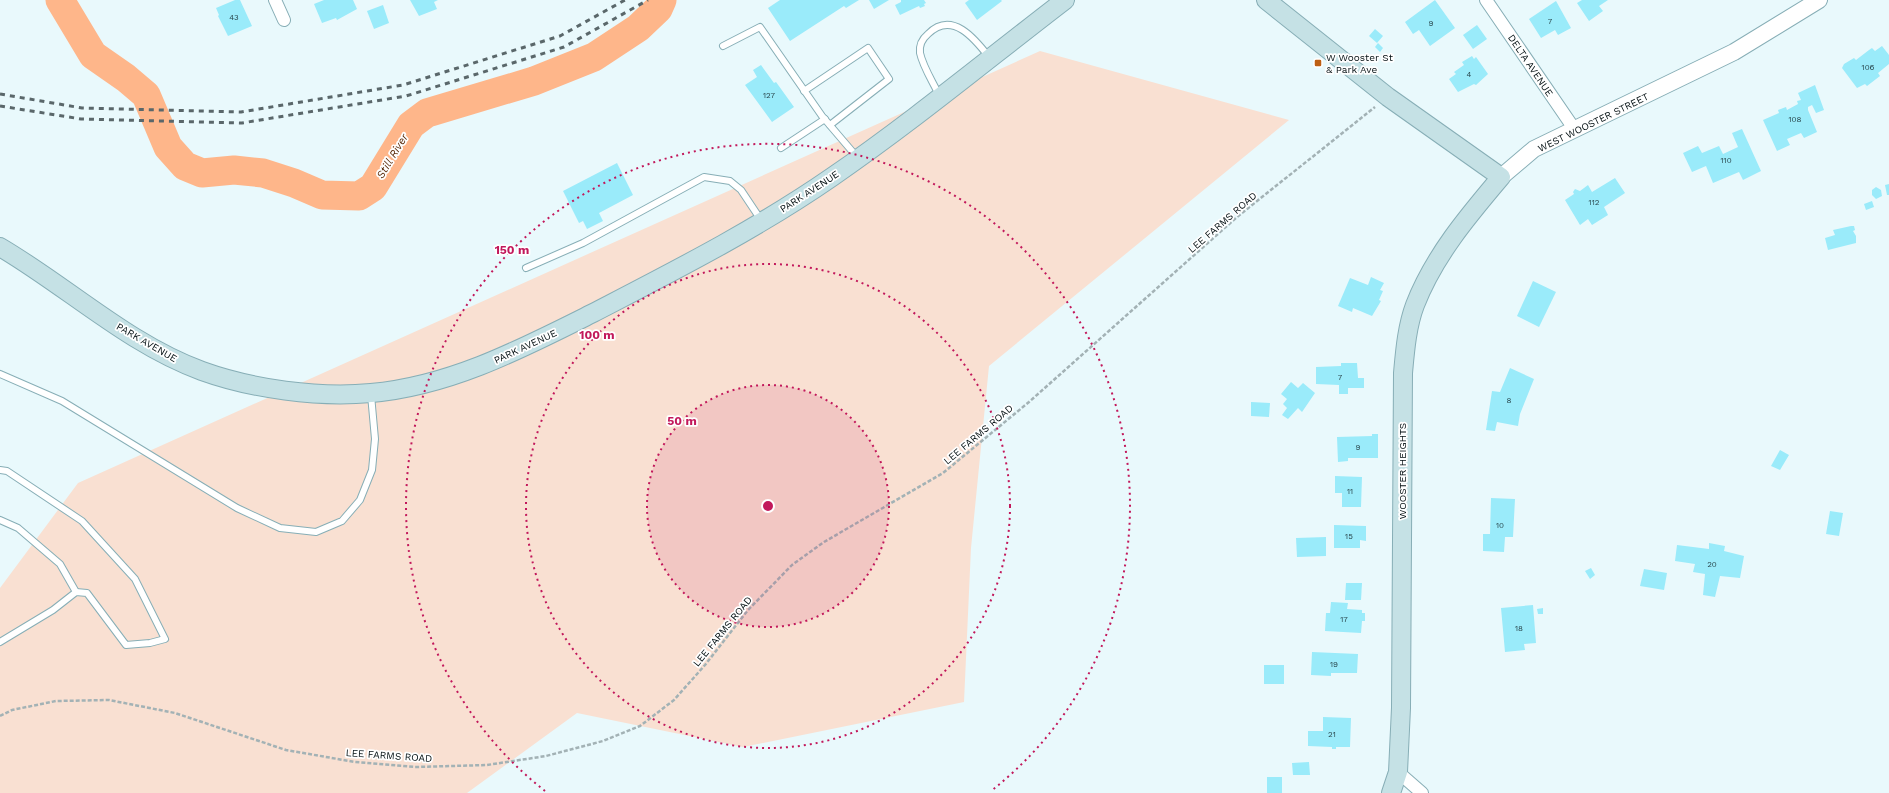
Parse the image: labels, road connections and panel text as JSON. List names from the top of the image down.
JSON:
{
  "streets": {
    "main road": ["PARK AVENUE", "WOOSTER HEIGHTS"],
    "street": ["DELTA AVENUE", "WEST WOOSTER STREET"],
    "path": ["LEE FARMS ROAD"]
  },
  "crossings": [
    ["DELTA AVENUE", "WEST WOOSTER STREET"],
    ["WEST WOOSTER STREET", "WOOSTER HEIGHTS"]
  ],
  "water": ["Still River"],
  "places": {
    "transit": ["W Wooster St & Park Ave"]
  },
  "house_numbers": [
    "43",
    "7",
    "9",
    "106",
    "4",
    "127",
    "108",
    "110",
    "112",
    "7",
    "8",
    "9",
    "11",
    "10",
    "15",
    "20",
    "17",
    "18",
    "19",
    "21"
  ],
  "rings": ["150 m", "100 m", "50 m"]
}
